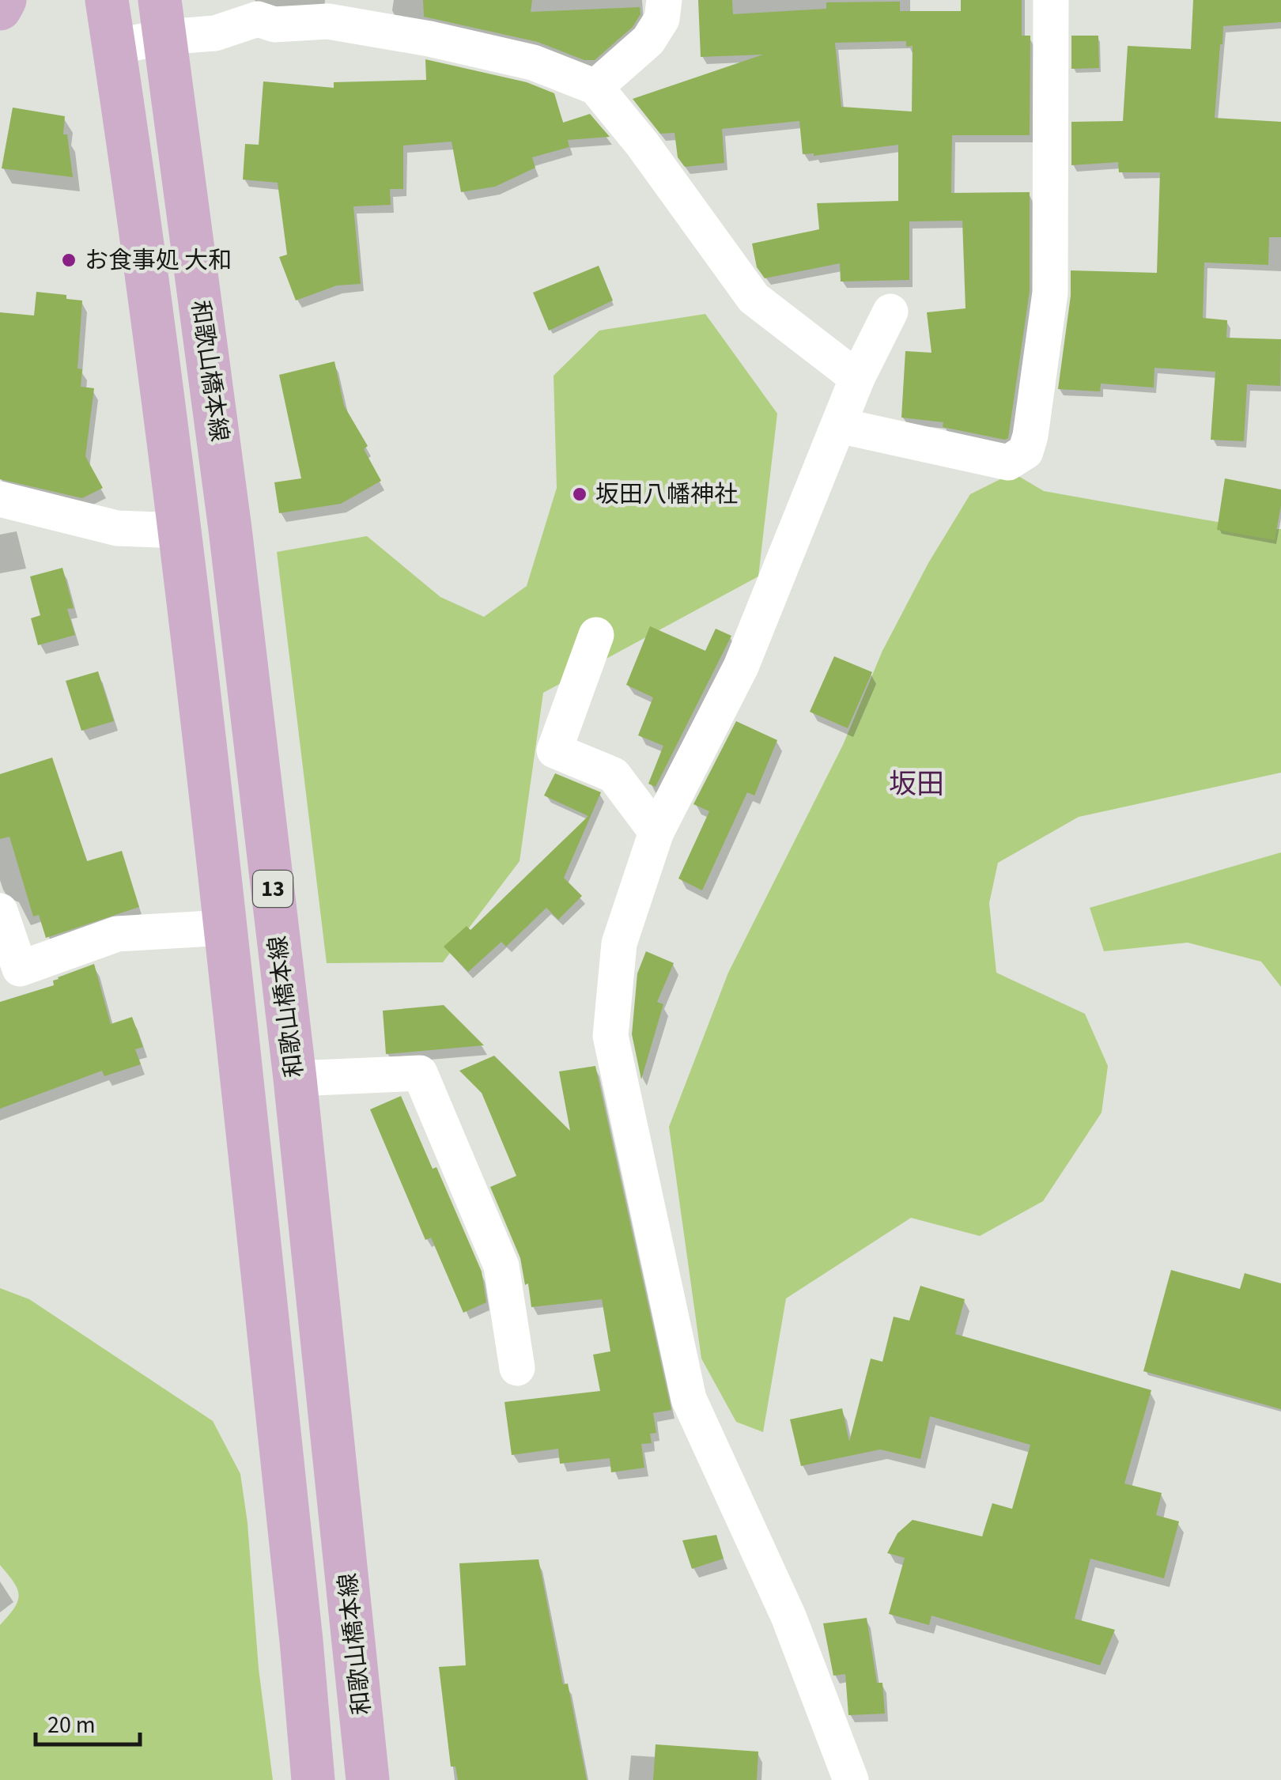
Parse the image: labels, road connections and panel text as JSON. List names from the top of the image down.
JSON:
{
  "streets": {
    "main road": ["和歌山橋本線", "13"]
  },
  "districts": ["坂田"],
  "places": ["お食事処 大和", "坂田八幡神社"],
  "scale_bar": "20 m"
}
